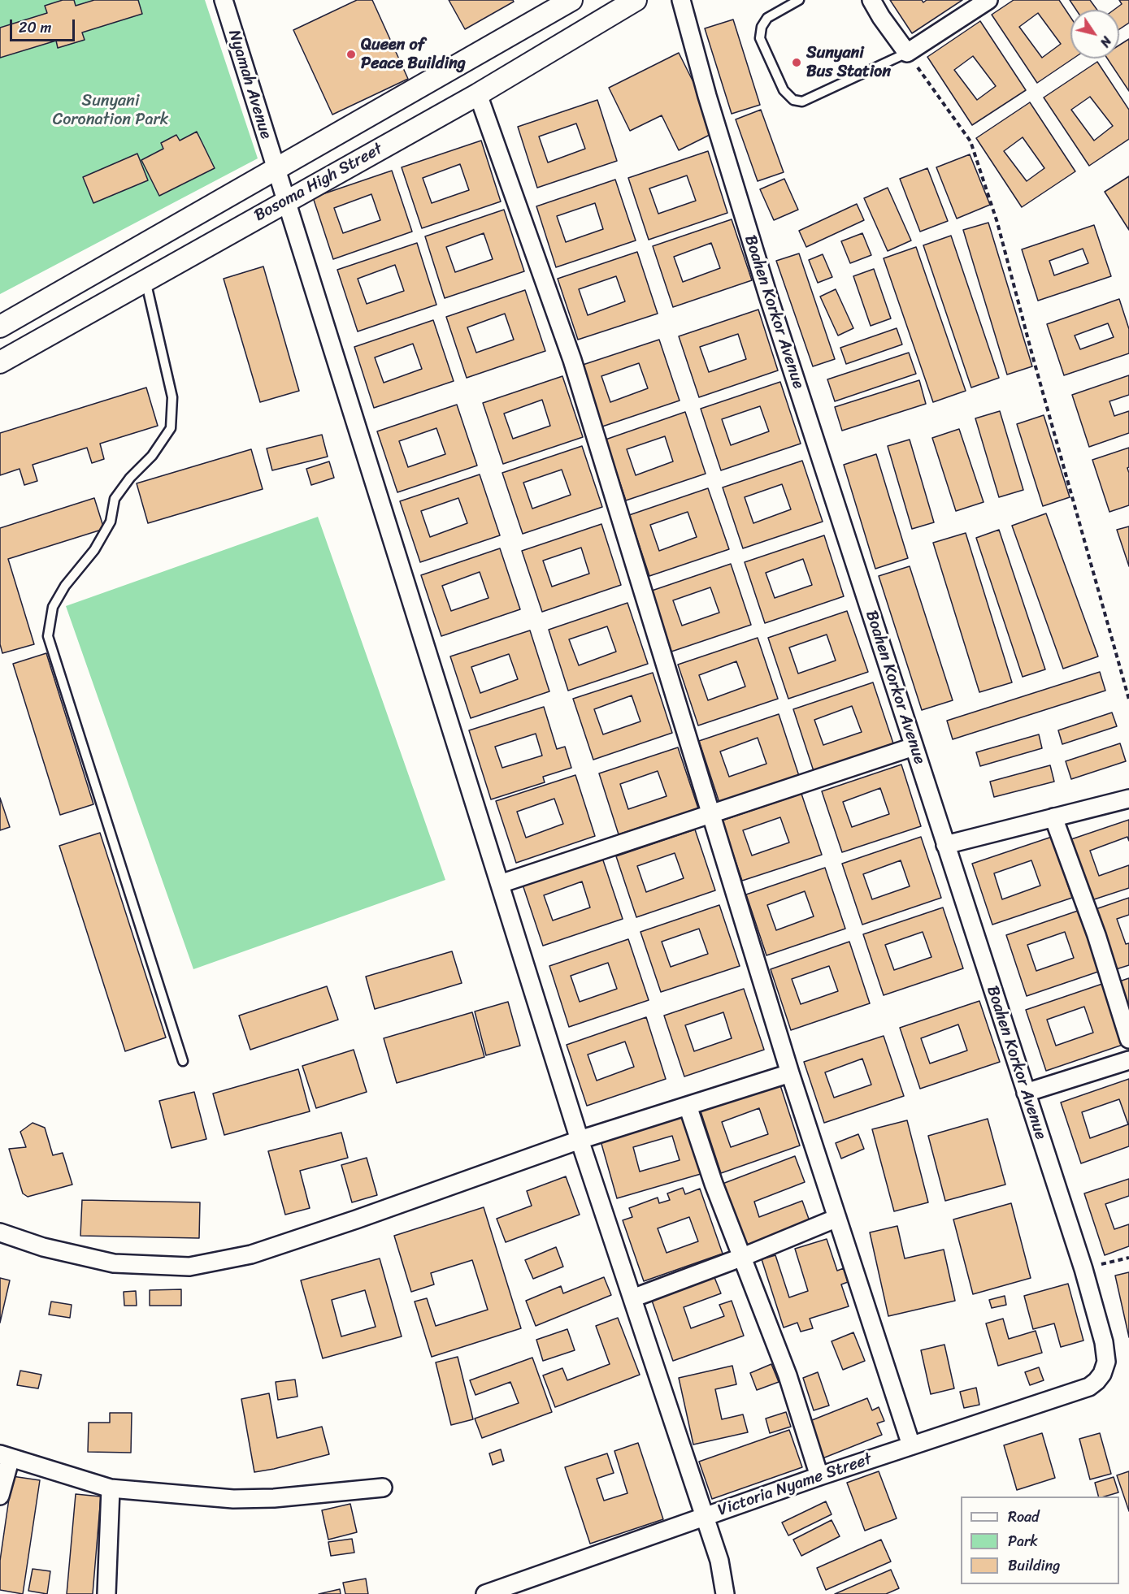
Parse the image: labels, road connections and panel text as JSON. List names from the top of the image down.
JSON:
{
  "streets": {
    "street": [
      "Nyamah Avenue",
      "Bosoma High Street",
      "Boahen Korkor Avenue",
      "Victoria Nyame Street"
    ]
  },
  "crossings": [
    ["Nyamah Avenue", "Bosoma High Street"],
    ["Nyamah Avenue", "Victoria Nyame Street"],
    ["Boahen Korkor Avenue", "Victoria Nyame Street"]
  ],
  "parks": ["Sunyani Coronation Park"],
  "places": ["Queen of Peace Building", "Sunyani Bus Station"],
  "legend": ["Road", "Park", "Building"],
  "scale_bar": "20 m",
  "north": "bottom right"
}
